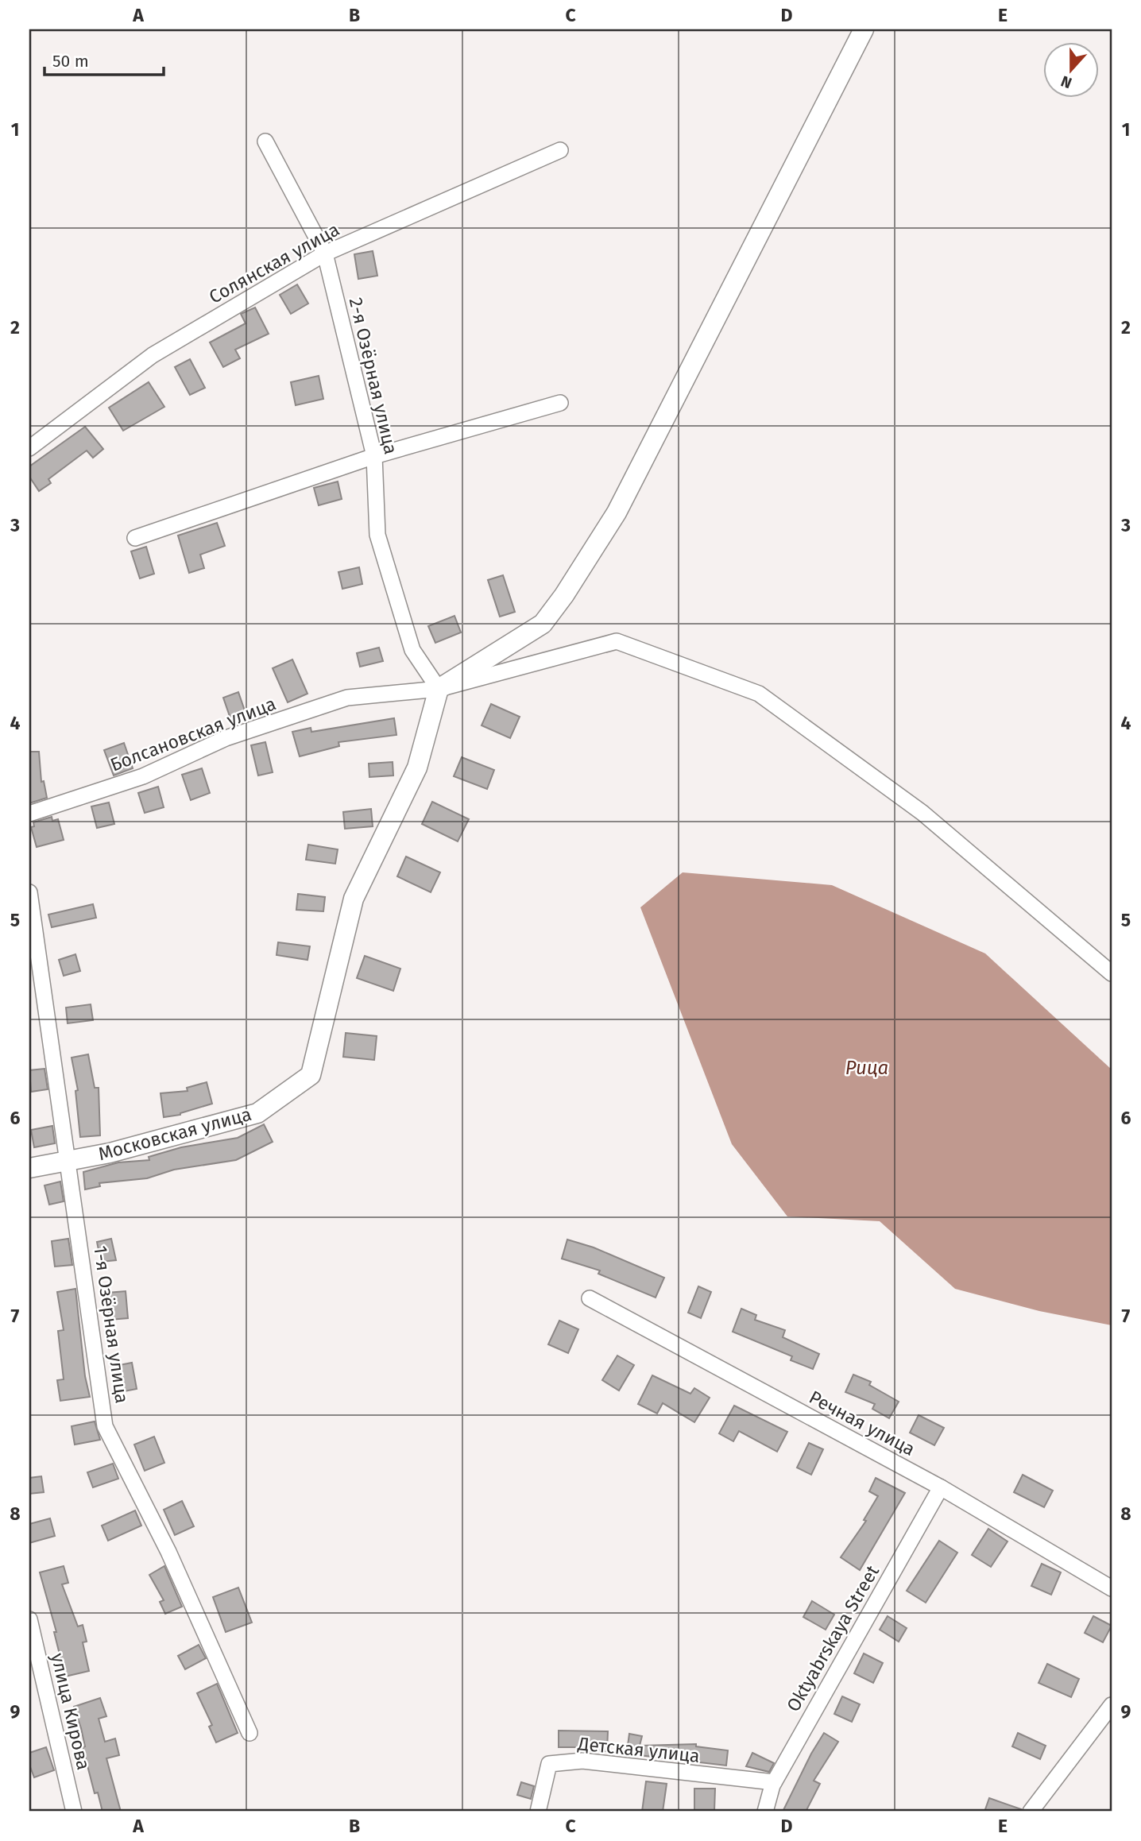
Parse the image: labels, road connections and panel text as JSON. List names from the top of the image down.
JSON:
{
  "streets": {
    "street": [
      "Солянская улица",
      "2-я Озёрная улица",
      "Болсановская улица",
      "Московская улица",
      "1-я Озёрная улица",
      "Речная улица",
      "Oktyabrskaya Street",
      "улица Кирова",
      "Детская улица"
    ]
  },
  "crossings": [
    ["Солянская улица", "2-я Озёрная улица"],
    ["2-я Озёрная улица", "Болсановская улица"],
    ["2-я Озёрная улица", "Московская улица"],
    ["Болсановская улица", "Московская улица"],
    ["Московская улица", "1-я Озёрная улица"],
    ["Речная улица", "Oktyabrskaya Street"],
    ["Oktyabrskaya Street", "Детская улица"]
  ],
  "water": ["Рица"],
  "scale_bar": "50 m",
  "north": "bottom",
  "grid": {
    "columns": [
      "A",
      "B",
      "C",
      "D",
      "E"
    ],
    "rows": [
      "1",
      "2",
      "3",
      "4",
      "5",
      "6",
      "7",
      "8",
      "9"
    ]
  }
}
